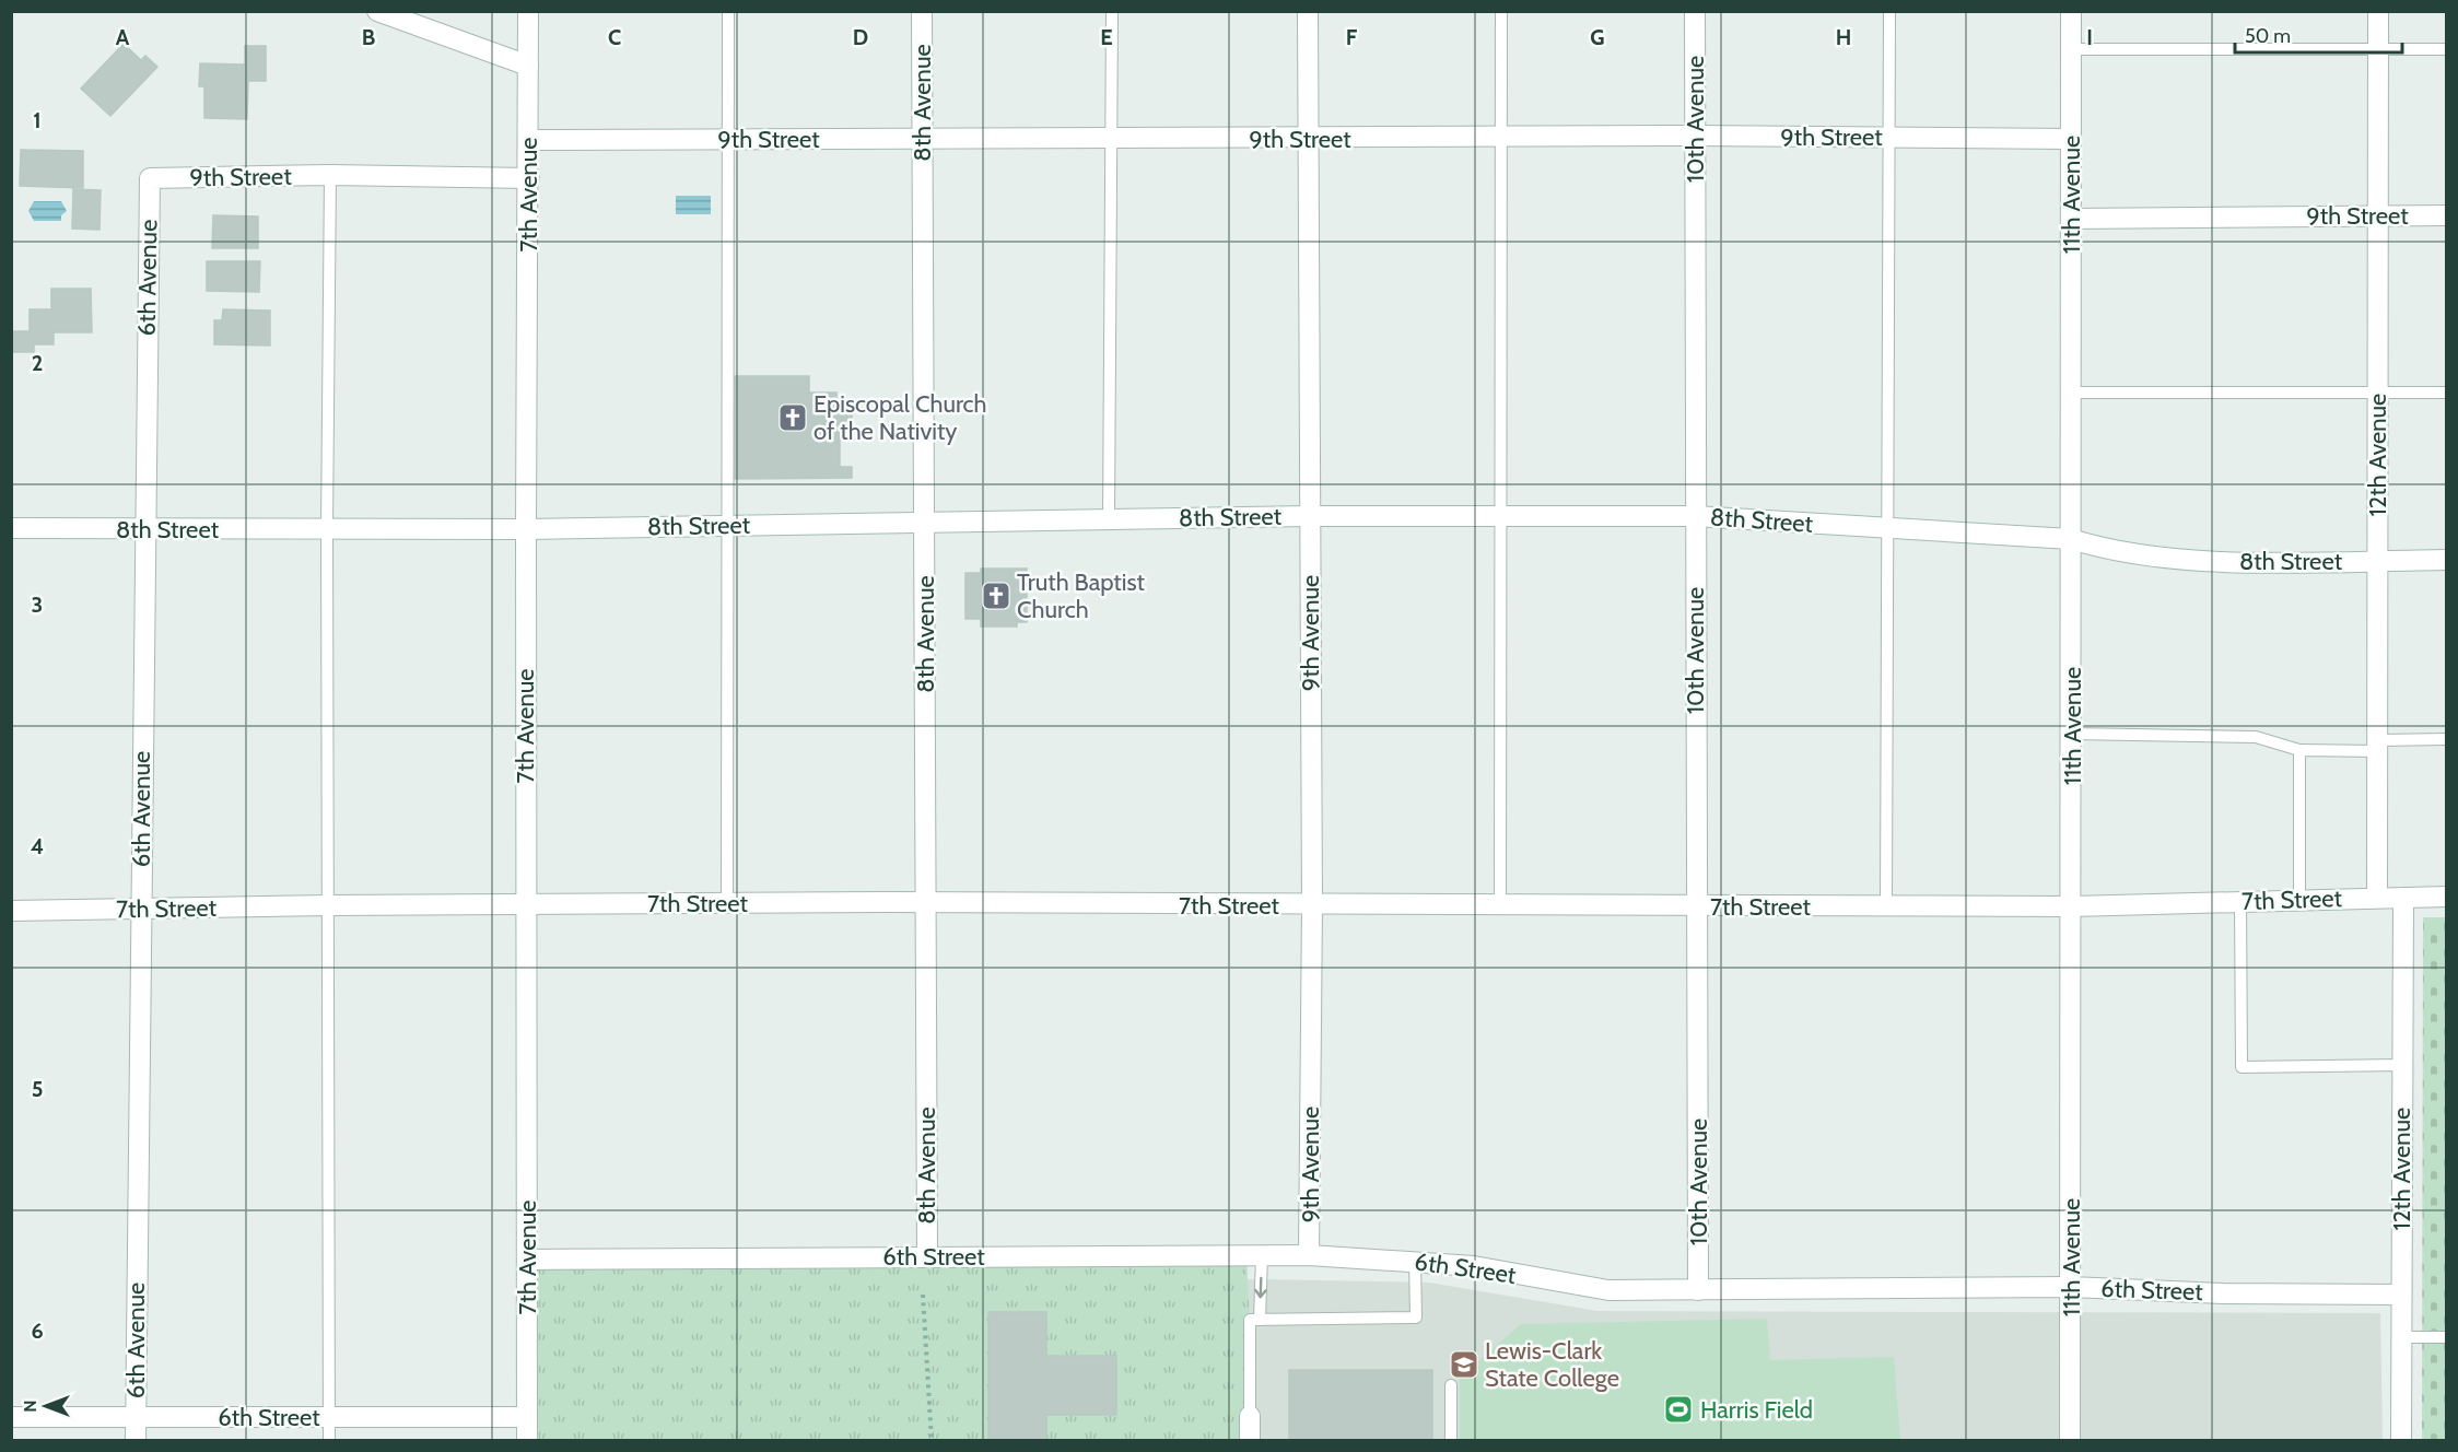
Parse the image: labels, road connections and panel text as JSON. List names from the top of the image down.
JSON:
{
  "streets": {
    "street": [
      "8th Avenue",
      "10th Avenue",
      "9th Street",
      "7th Avenue",
      "11th Avenue",
      "6th Avenue",
      "12th Avenue",
      "8th Street",
      "9th Avenue",
      "7th Street",
      "6th Street"
    ]
  },
  "crossings": [
    ["8th Avenue", "9th Street"],
    ["8th Avenue", "8th Street"],
    ["8th Avenue", "7th Street"],
    ["8th Avenue", "6th Street"],
    ["10th Avenue", "9th Street"],
    ["10th Avenue", "8th Street"],
    ["10th Avenue", "7th Street"],
    ["10th Avenue", "6th Street"],
    ["9th Street", "7th Avenue"],
    ["9th Street", "11th Avenue"],
    ["9th Street", "6th Avenue"],
    ["9th Street", "12th Avenue"],
    ["9th Street", "9th Avenue"],
    ["7th Avenue", "8th Street"],
    ["7th Avenue", "7th Street"],
    ["7th Avenue", "6th Street"],
    ["11th Avenue", "8th Street"],
    ["11th Avenue", "7th Street"],
    ["11th Avenue", "6th Street"],
    ["6th Avenue", "8th Street"],
    ["6th Avenue", "7th Street"],
    ["6th Avenue", "6th Street"],
    ["12th Avenue", "8th Street"],
    ["12th Avenue", "7th Street"],
    ["12th Avenue", "6th Street"],
    ["8th Street", "9th Avenue"],
    ["9th Avenue", "7th Street"],
    ["9th Avenue", "6th Street"]
  ],
  "places": {
    "church": ["Episcopal Church of the Nativity", "Truth Baptist Church"],
    "school or university": ["Lewis-Clark State College"],
    "sports": ["Harris Field"]
  },
  "scale_bar": "50 m",
  "north": "left",
  "grid": {
    "columns": [
      "A",
      "B",
      "C",
      "D",
      "E",
      "F",
      "G",
      "H",
      "I"
    ],
    "rows": [
      "1",
      "2",
      "3",
      "4",
      "5",
      "6"
    ]
  }
}
